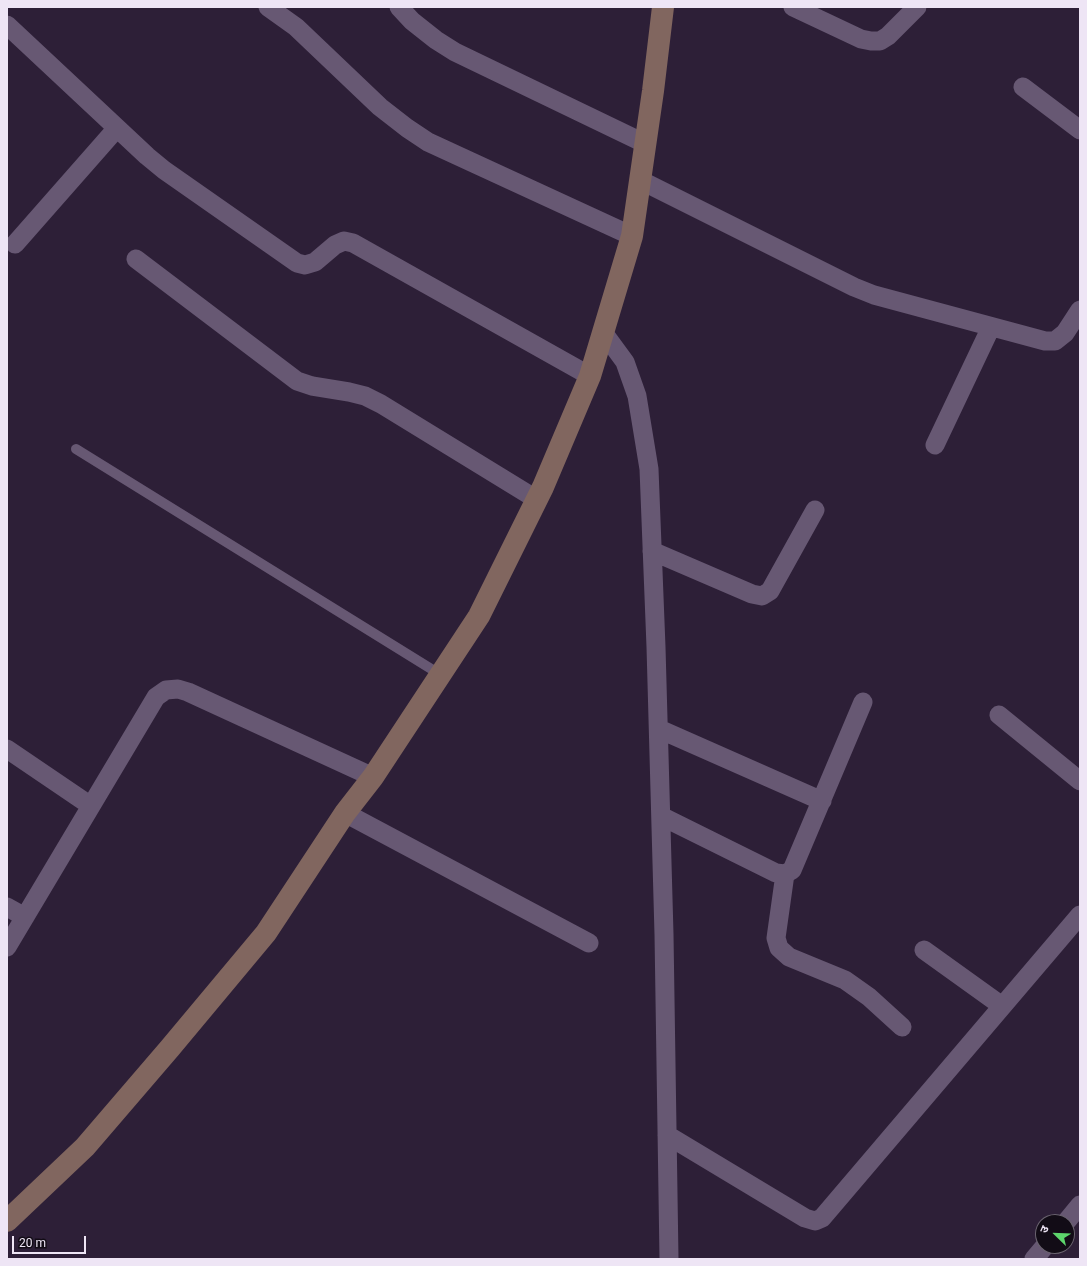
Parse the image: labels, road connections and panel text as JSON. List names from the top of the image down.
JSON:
{
  "scale_bar": "20 m",
  "north": "top left"
}
